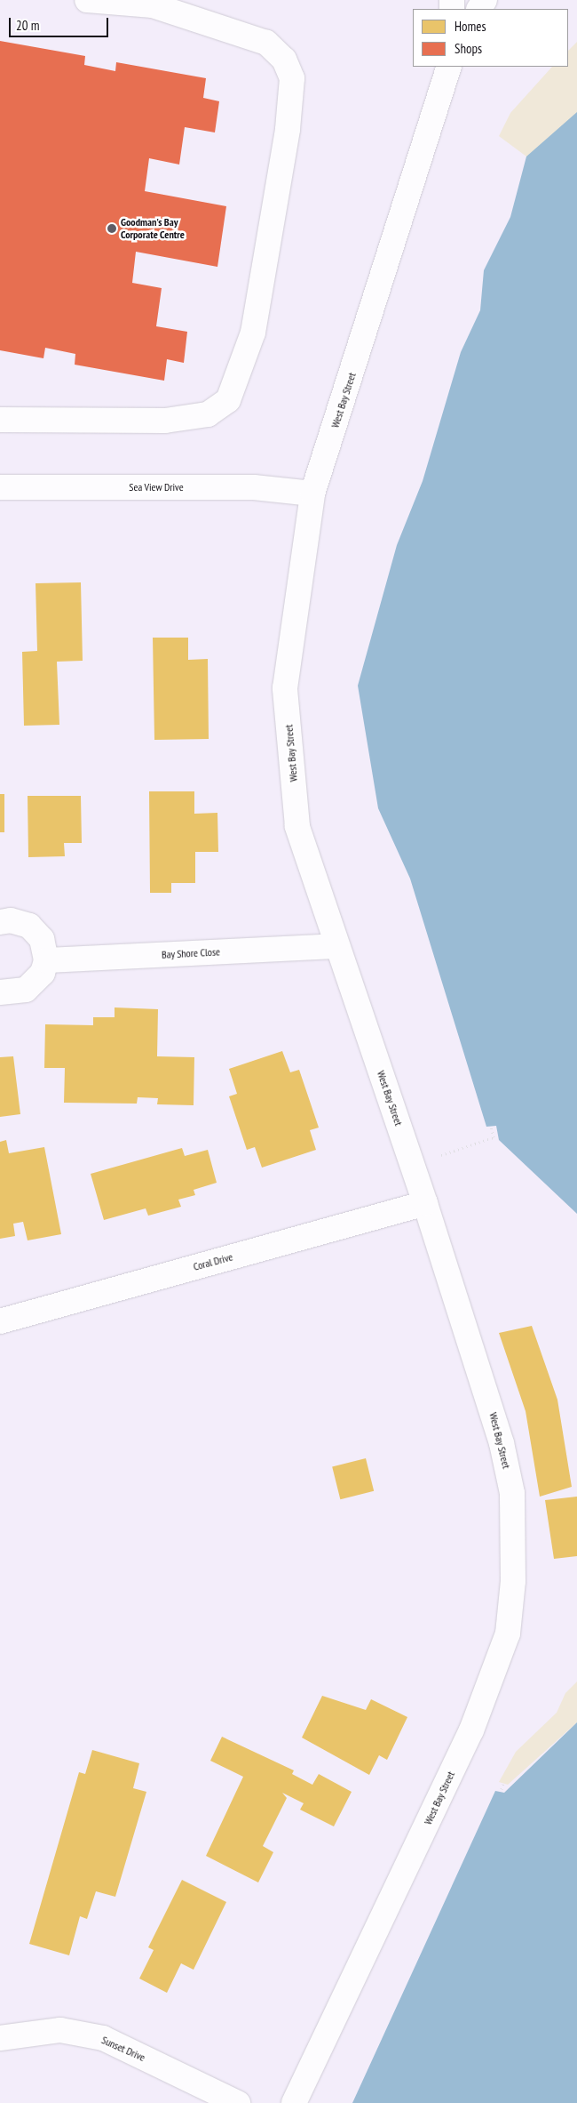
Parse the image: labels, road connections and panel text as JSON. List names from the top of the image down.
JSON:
{
  "streets": {
    "main road": [
      "West Bay Street",
      "Sea View Drive",
      "Bay Shore Close",
      "Coral Drive",
      "Sunset Drive"
    ]
  },
  "crossings": [
    ["West Bay Street", "Sea View Drive"],
    ["West Bay Street", "Bay Shore Close"],
    ["West Bay Street", "Coral Drive"]
  ],
  "places": ["Goodman's Bay Corporate Centre"],
  "legend": ["Homes", "Shops"],
  "scale_bar": "20 m"
}
